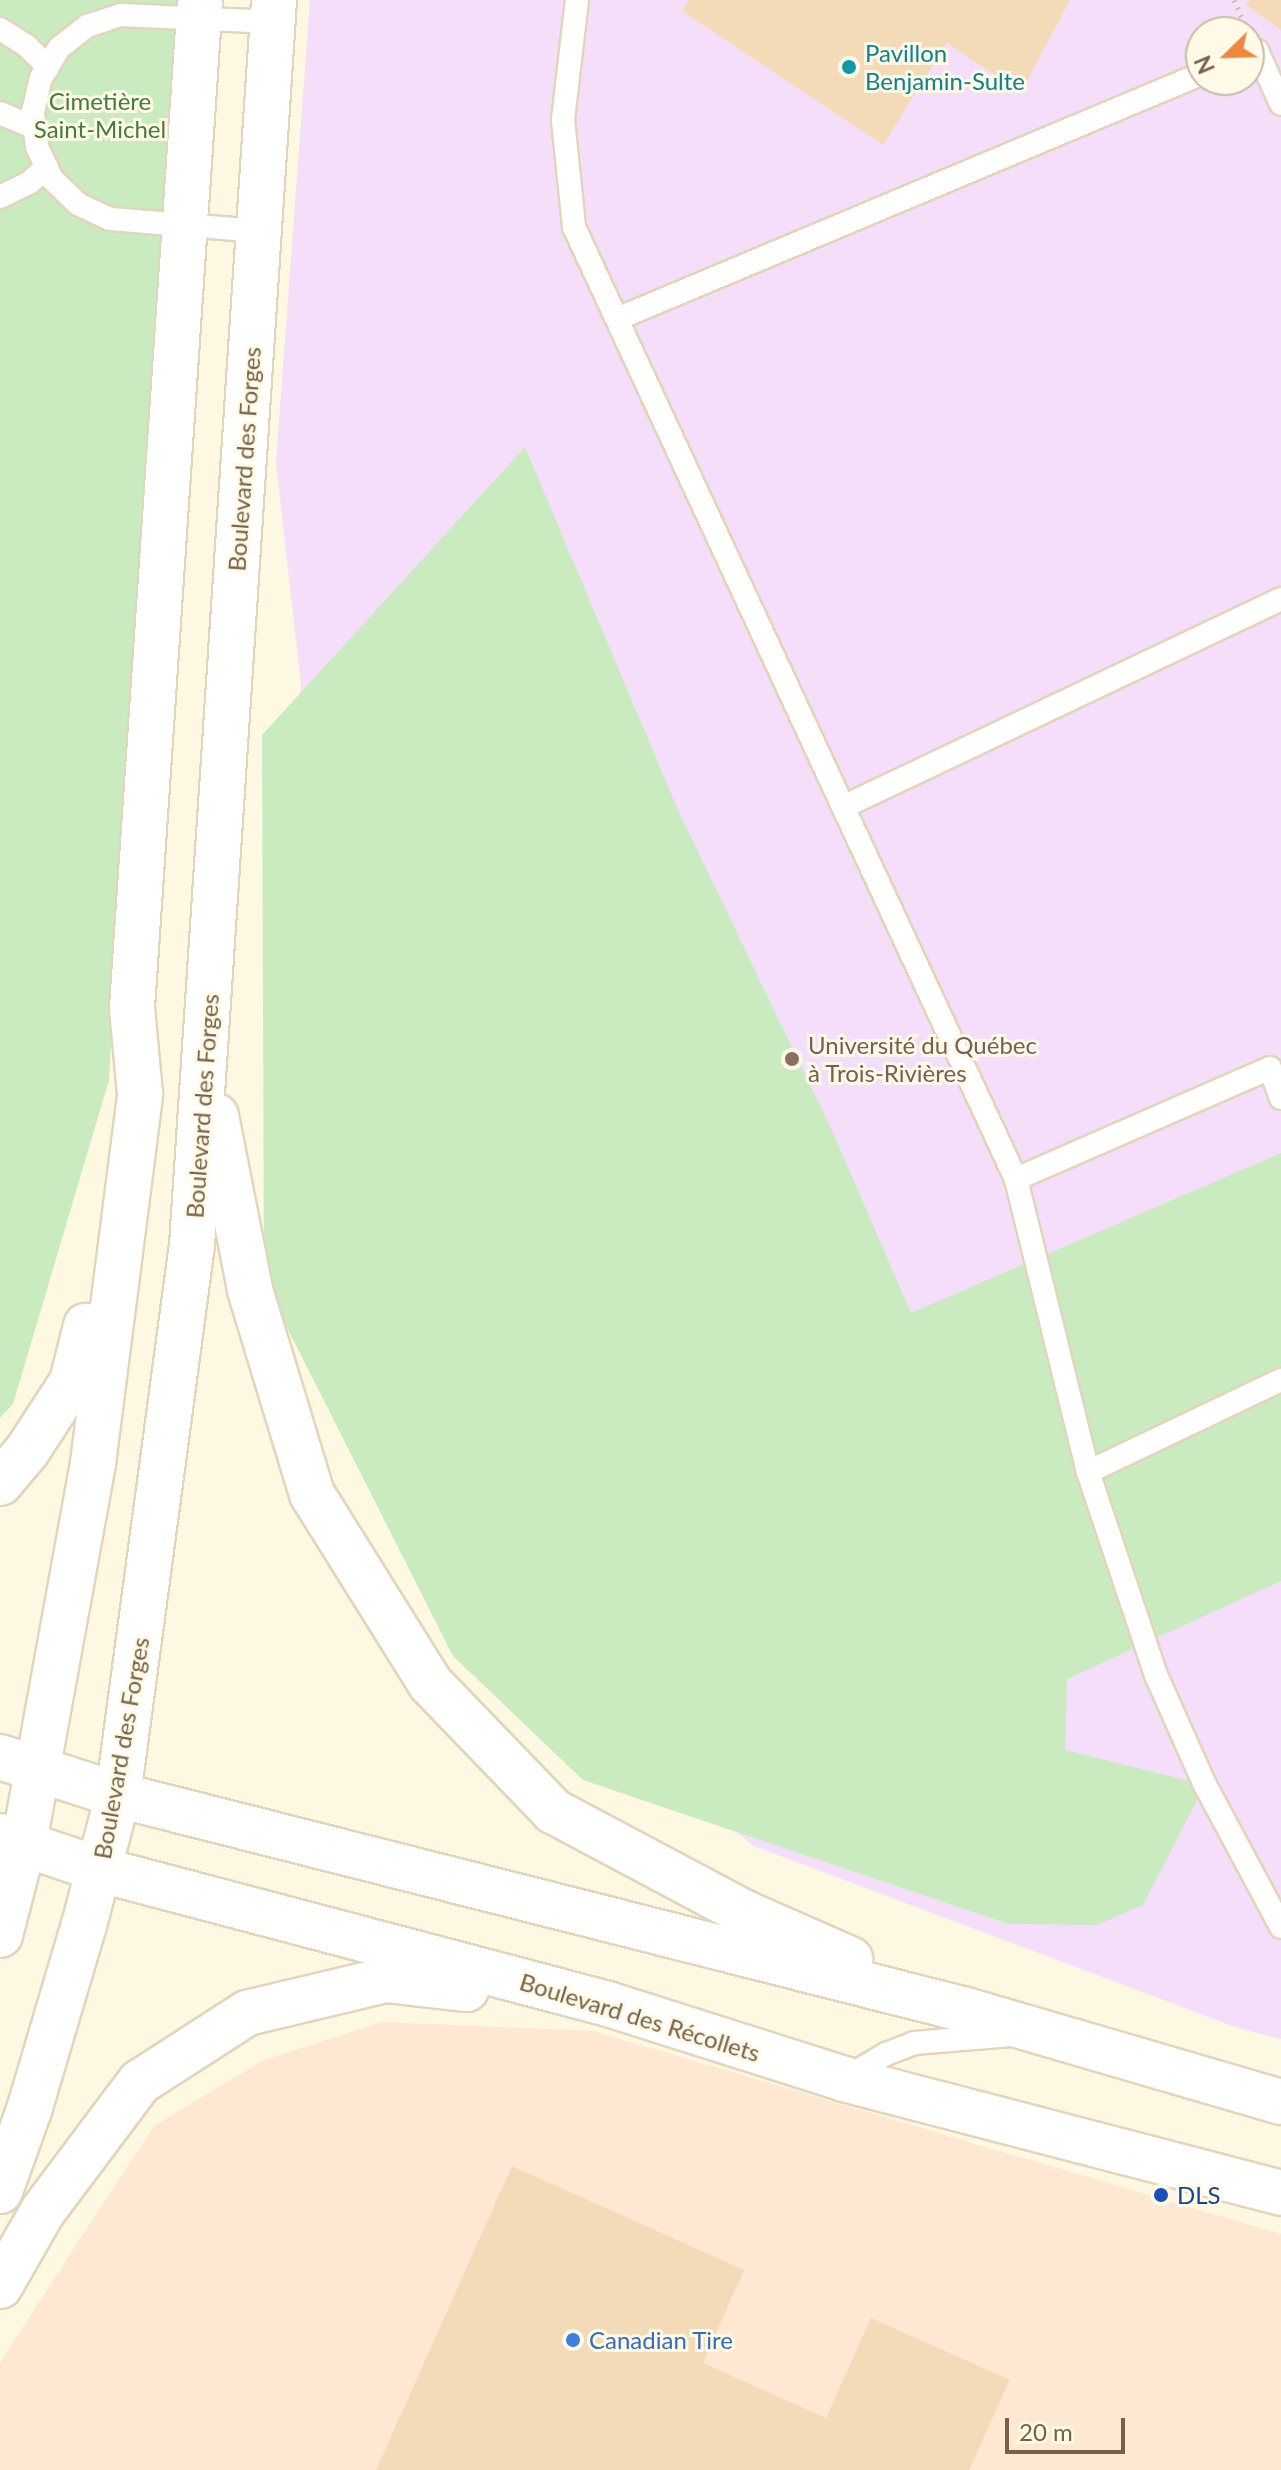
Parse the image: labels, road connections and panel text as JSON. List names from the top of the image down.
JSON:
{
  "streets": {
    "main road": ["Boulevard des Forges", "Boulevard des Récollets"]
  },
  "crossings": [
    ["Boulevard des Forges", "Boulevard des Récollets"]
  ],
  "parks": ["Cimetière Saint-Michel"],
  "places": [
    "Pavillon Benjamin-Sulte",
    "Université du Québec à Trois-Rivières",
    "DLS",
    "Canadian Tire"
  ],
  "scale_bar": "20 m",
  "north": "bottom left"
}
